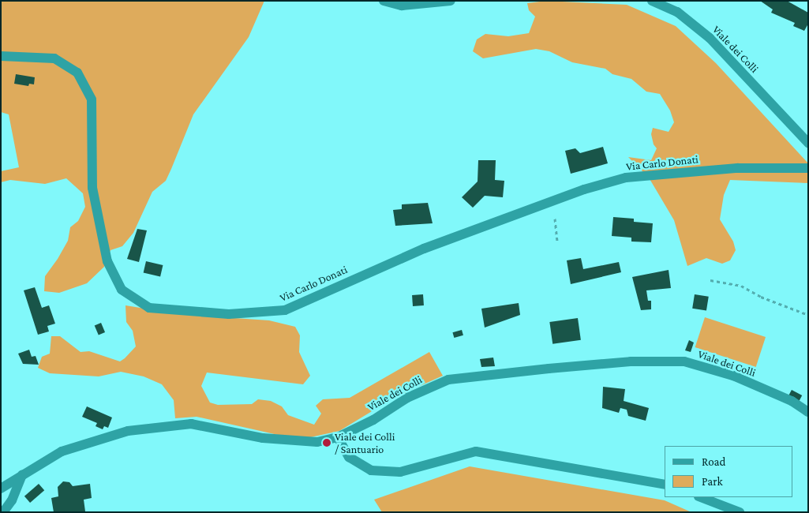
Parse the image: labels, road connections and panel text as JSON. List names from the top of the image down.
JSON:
{
  "streets": {
    "street": ["Viale dei Colli", "Via Carlo Donati"]
  },
  "places": ["Viale dei Colli / Santuario"],
  "legend": ["Road", "Park"]
}
